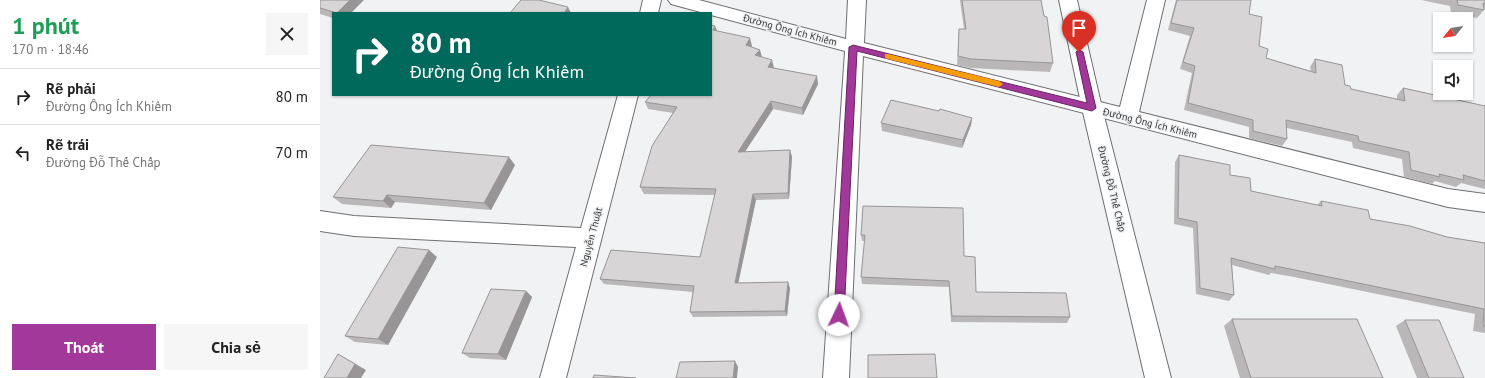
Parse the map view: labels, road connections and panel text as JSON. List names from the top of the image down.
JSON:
{
  "streets": {
    "street": ["Đường Ông Ích Khiêm", "Đường Đỗ Thế Chấp", "Nguyễn Thuật"]
  },
  "crossings": [
    ["Đường Ông Ích Khiêm", "Đường Đỗ Thế Chấp"]
  ],
  "north": "bottom left",
  "page": {
    "heading": ["1 phút", "170 m · 18:46"],
    "turn": ["80 m", "Đường Ông Ích Khiêm"],
    "list": [
      {
        "name": "Rẽ phải",
        "note": "Đường Ông Ích Khiêm",
        "value": "80 m"
      },
      {
        "name": "Rẽ trái",
        "note": "Đường Đỗ Thế Chấp",
        "value": "70 m"
      }
    ],
    "buttons": ["Thoát", "Chia sẻ"]
  }
}
